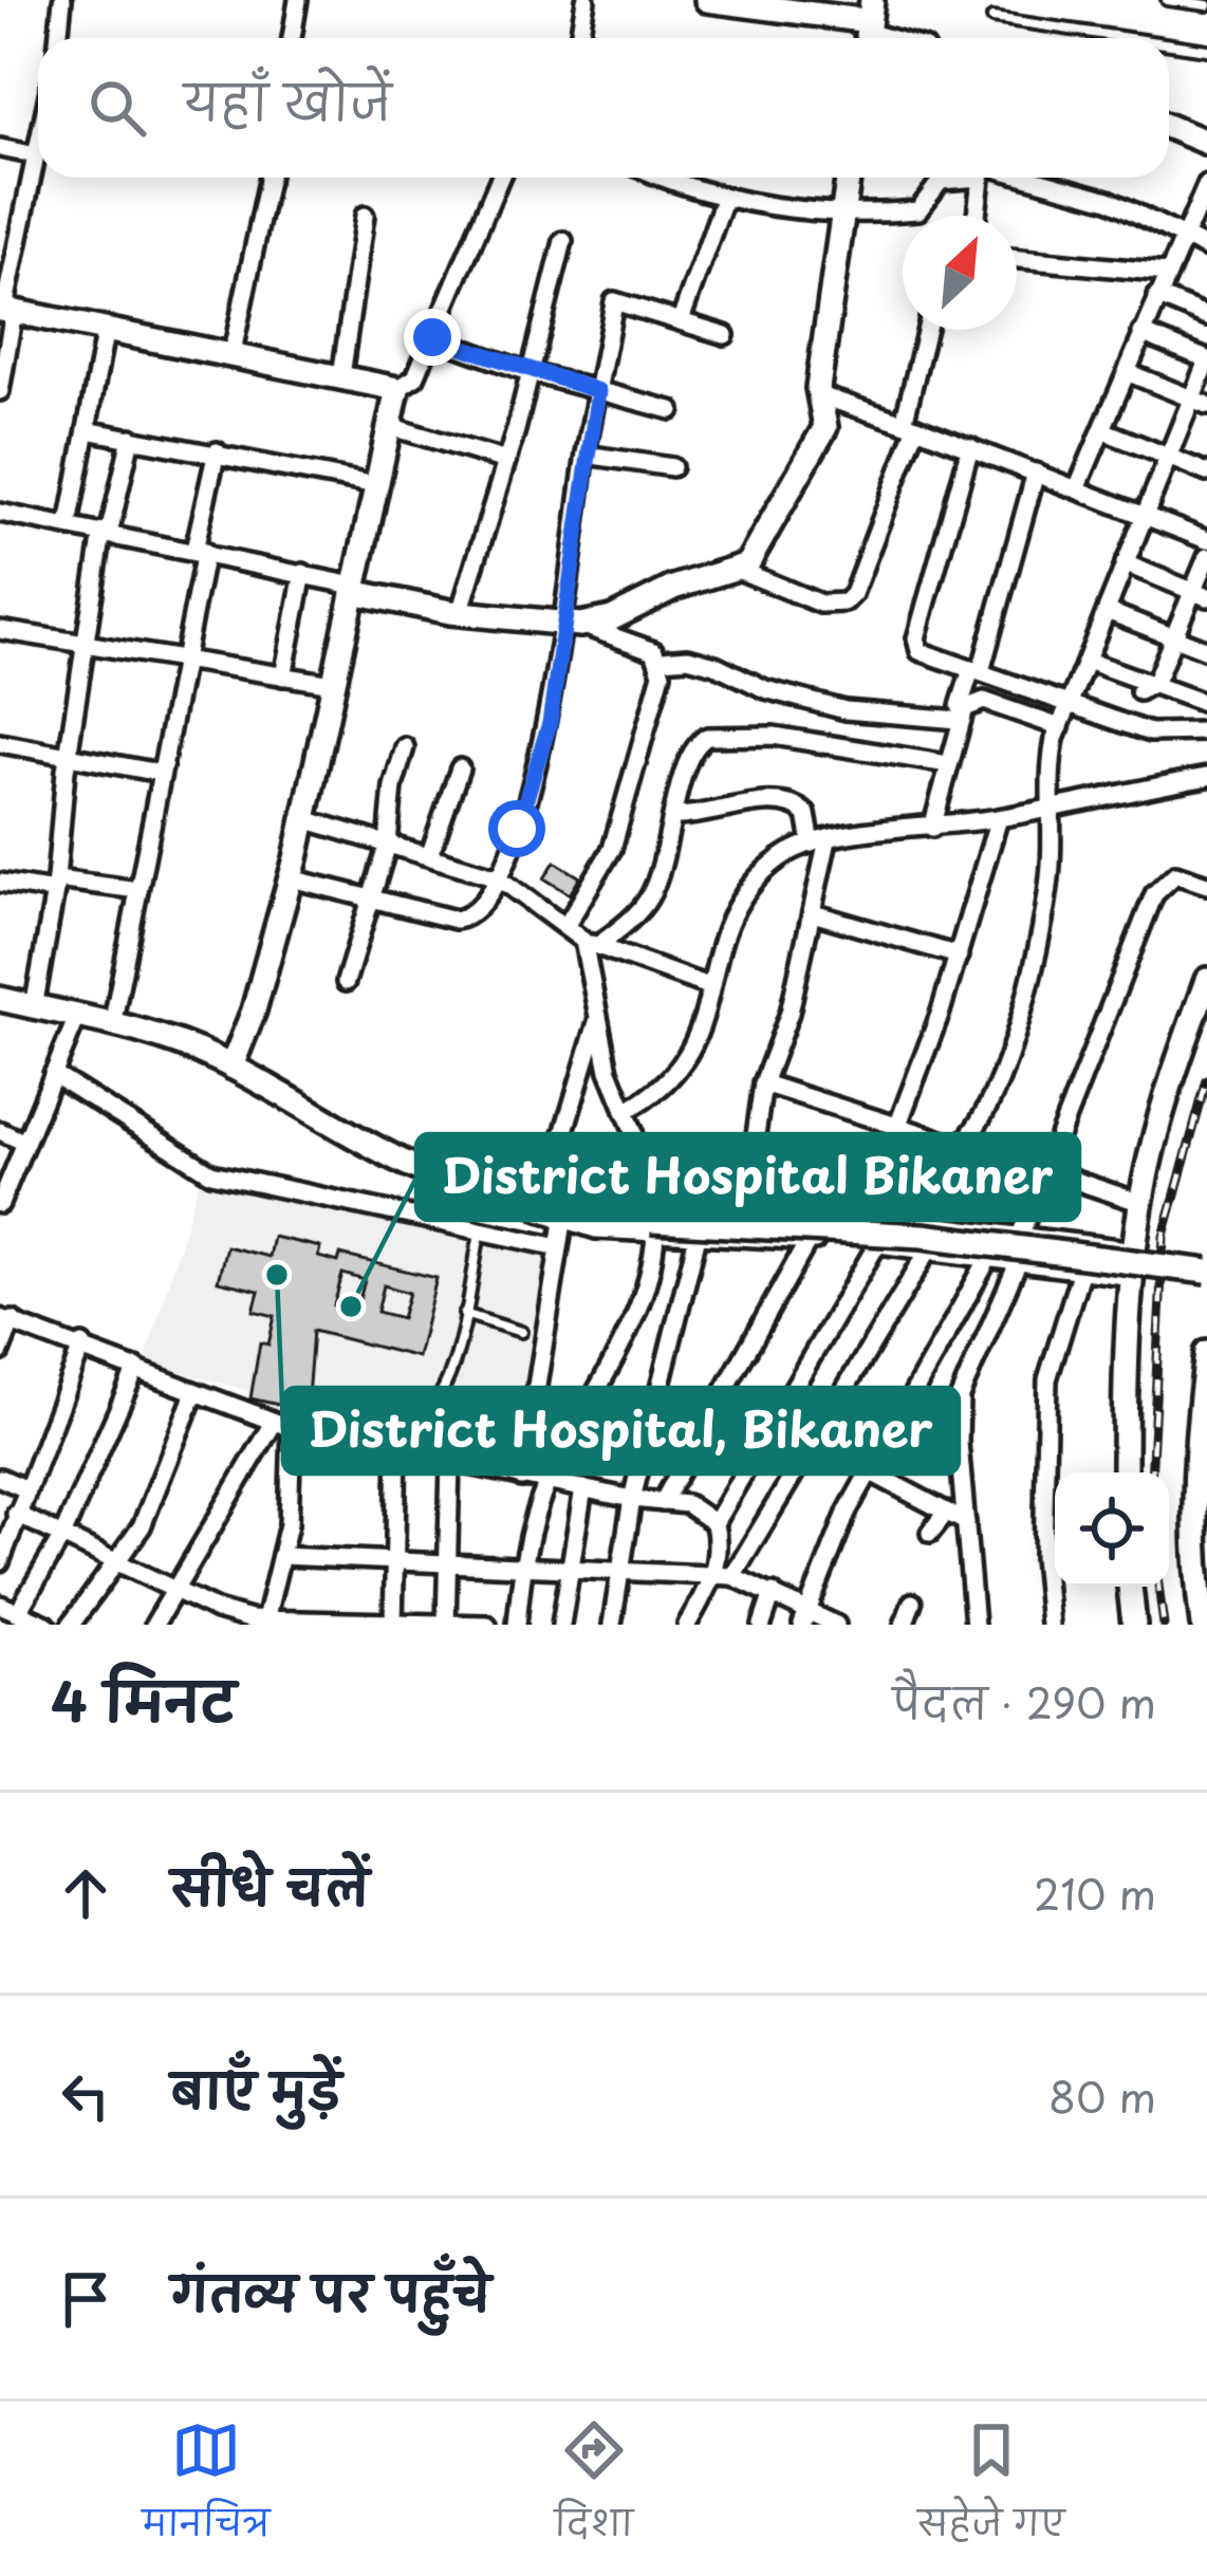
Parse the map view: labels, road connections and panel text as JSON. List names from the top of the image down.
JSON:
{
  "places": ["District Hospital, Bikaner", "District Hospital Bikaner"],
  "north": "top right",
  "page": {
    "search": "यहाँ खोजें",
    "heading": ["4 मिनट", "पैदल · 290 m"],
    "list": [
      ["सीधे चलें", "210 m"],
      ["बाएँ मुड़ें", "80 m"],
      "गंतव्य पर पहुँचे"
    ],
    "nav": ["मानचित्र", "दिशा", "सहेजे गए"]
  }
}
